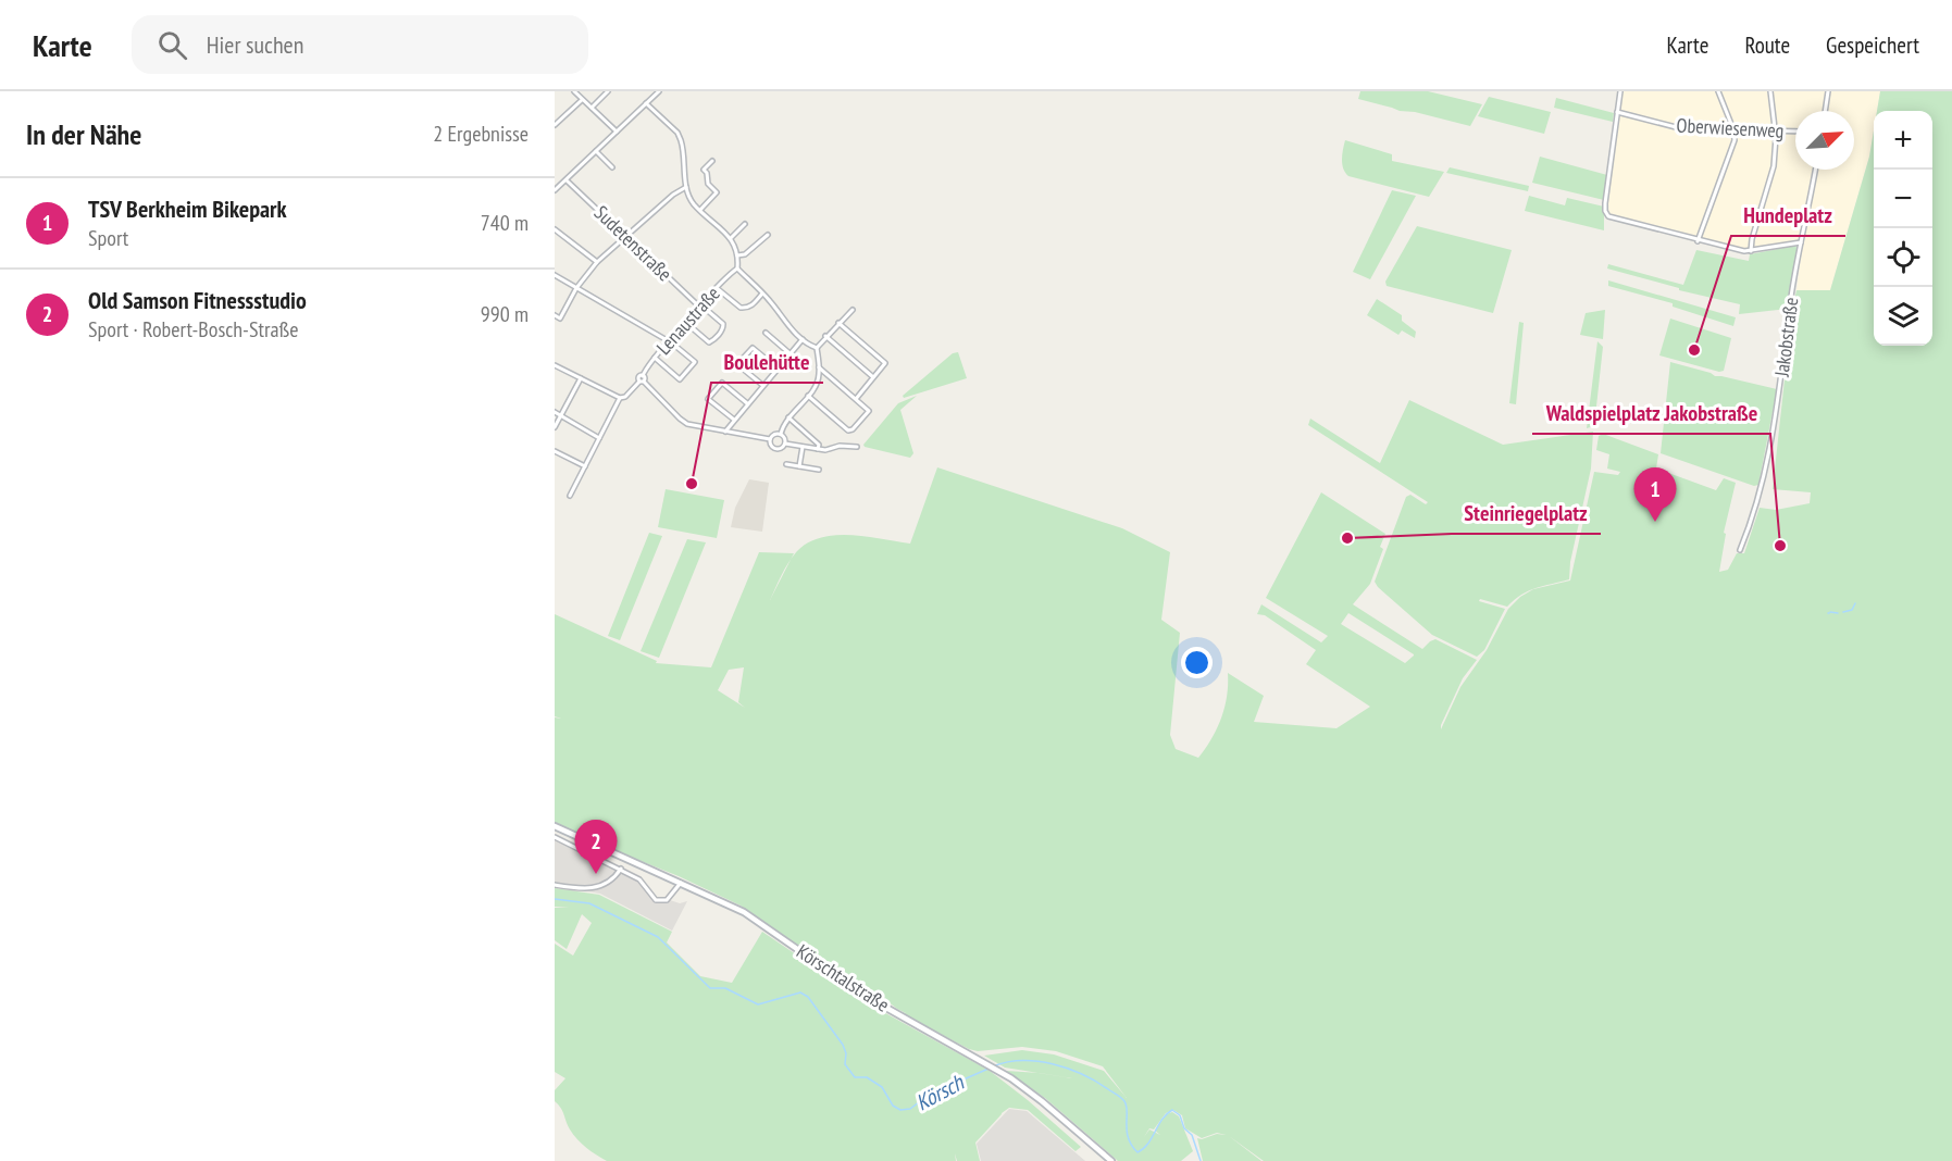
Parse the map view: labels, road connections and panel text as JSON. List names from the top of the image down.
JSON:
{
  "streets": {
    "main road": ["Körschtalstraße"],
    "street": [
      "Oberwiesenweg",
      "Sudetenstraße",
      "Lenaustraße",
      "Jakobstraße"
    ]
  },
  "crossings": [
    ["Sudetenstraße", "Lenaustraße"]
  ],
  "water": ["Körsch"],
  "places": [
    "Hundeplatz",
    "Boulehütte",
    "Steinriegelplatz",
    "Waldspielplatz Jakobstraße"
  ],
  "north": "top right",
  "page": {
    "header": "Karte",
    "search": "Hier suchen",
    "nav": ["Karte", "Route", "Gespeichert"],
    "heading": ["In der Nähe", "2 Ergebnisse"],
    "map_buttons": ["+", "−"],
    "list": [
      {
        "mark": "1",
        "name": "TSV Berkheim Bikepark",
        "note": "Sport",
        "value": "740 m"
      },
      {
        "mark": "2",
        "name": "Old Samson Fitnessstudio",
        "note": "Sport · Robert-Bosch-Straße",
        "value": "990 m"
      }
    ],
    "pins": ["1", "2"]
  }
}
